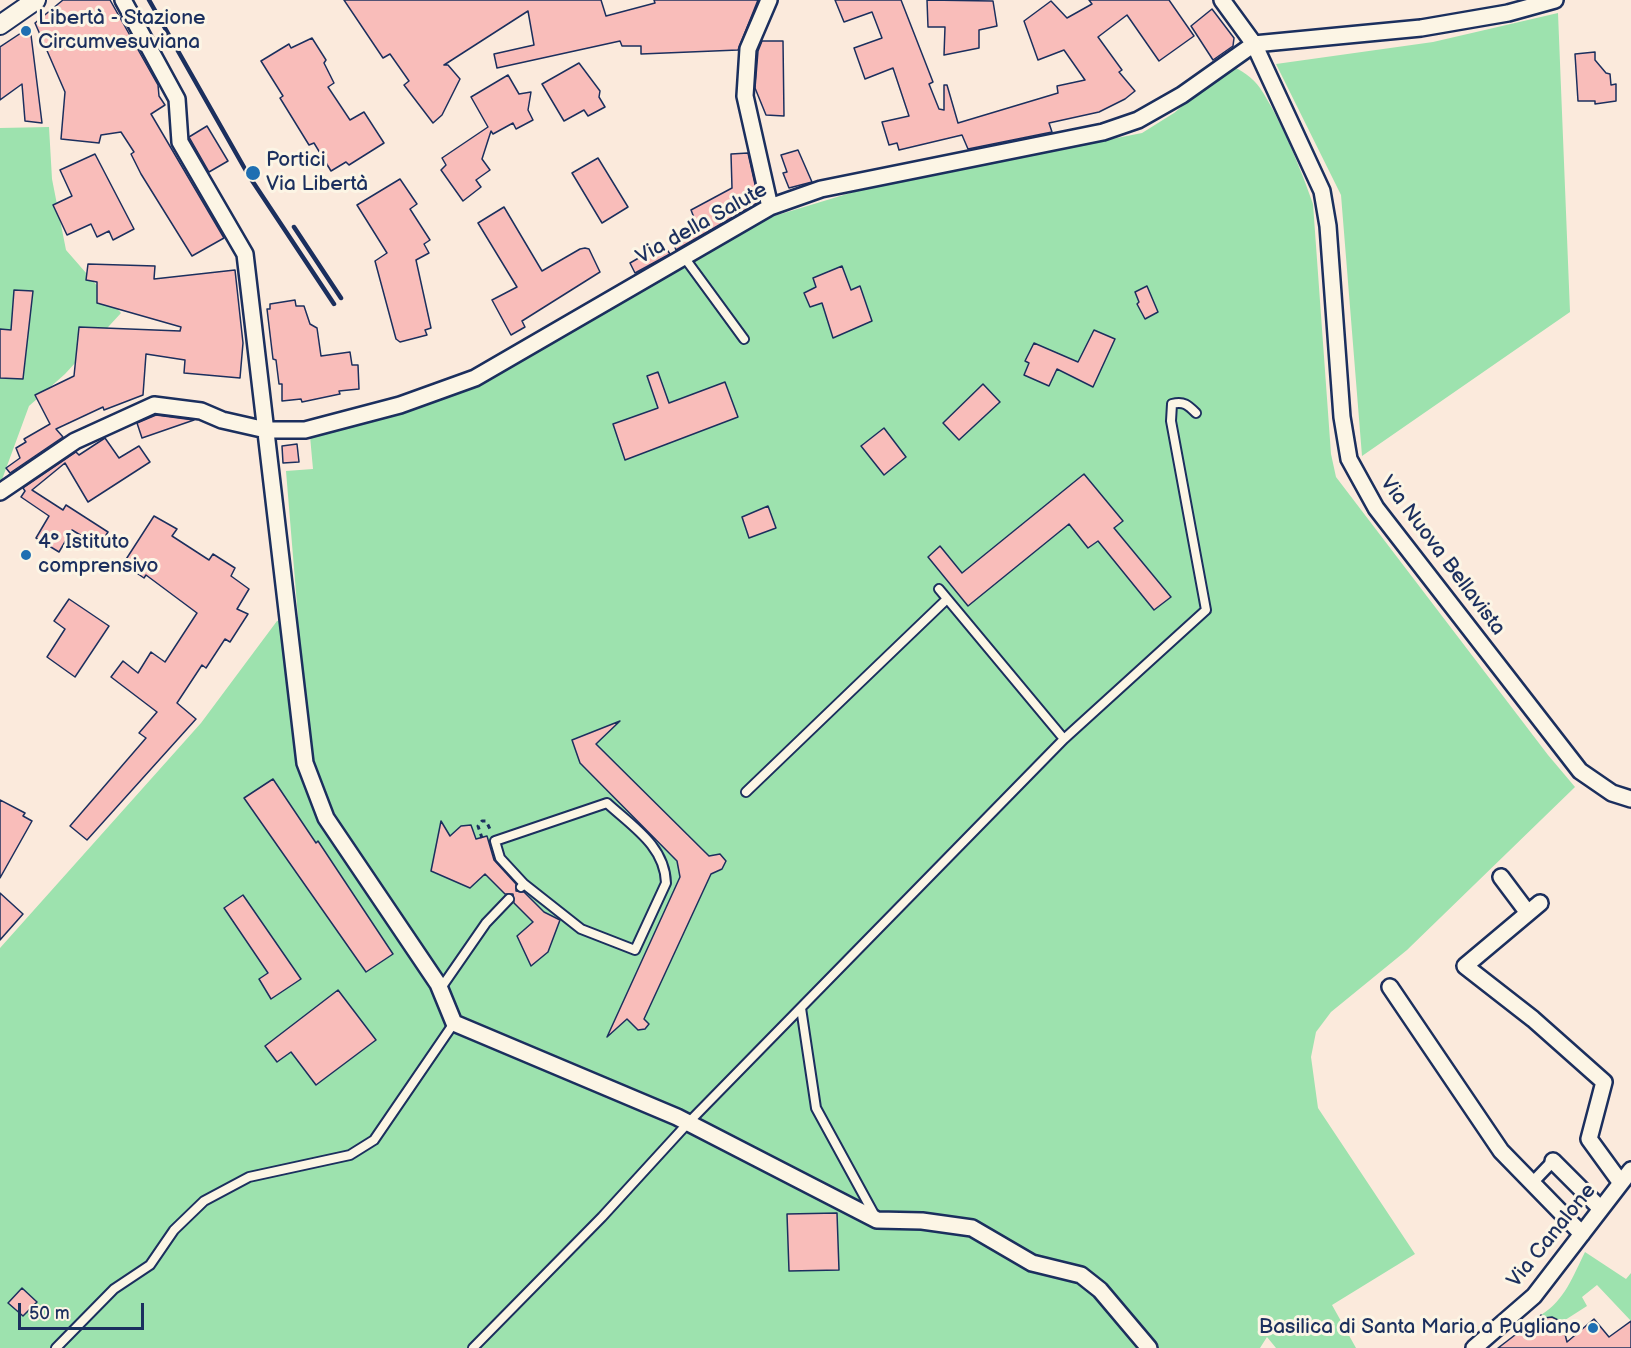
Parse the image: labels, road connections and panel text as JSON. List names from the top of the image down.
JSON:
{
  "streets": {
    "street": ["Via della Salute", "Via Nuova Bellavista", "Via Canalone"]
  },
  "crossings": [
    ["Via della Salute", "Via Nuova Bellavista"]
  ],
  "places": [
    "Libertà - Stazione Circumvesuviana",
    "Portici Via Libertà",
    "4° Istituto comprensivo",
    "Basilica di Santa Maria a Pugliano"
  ],
  "scale_bar": "50 m"
}
